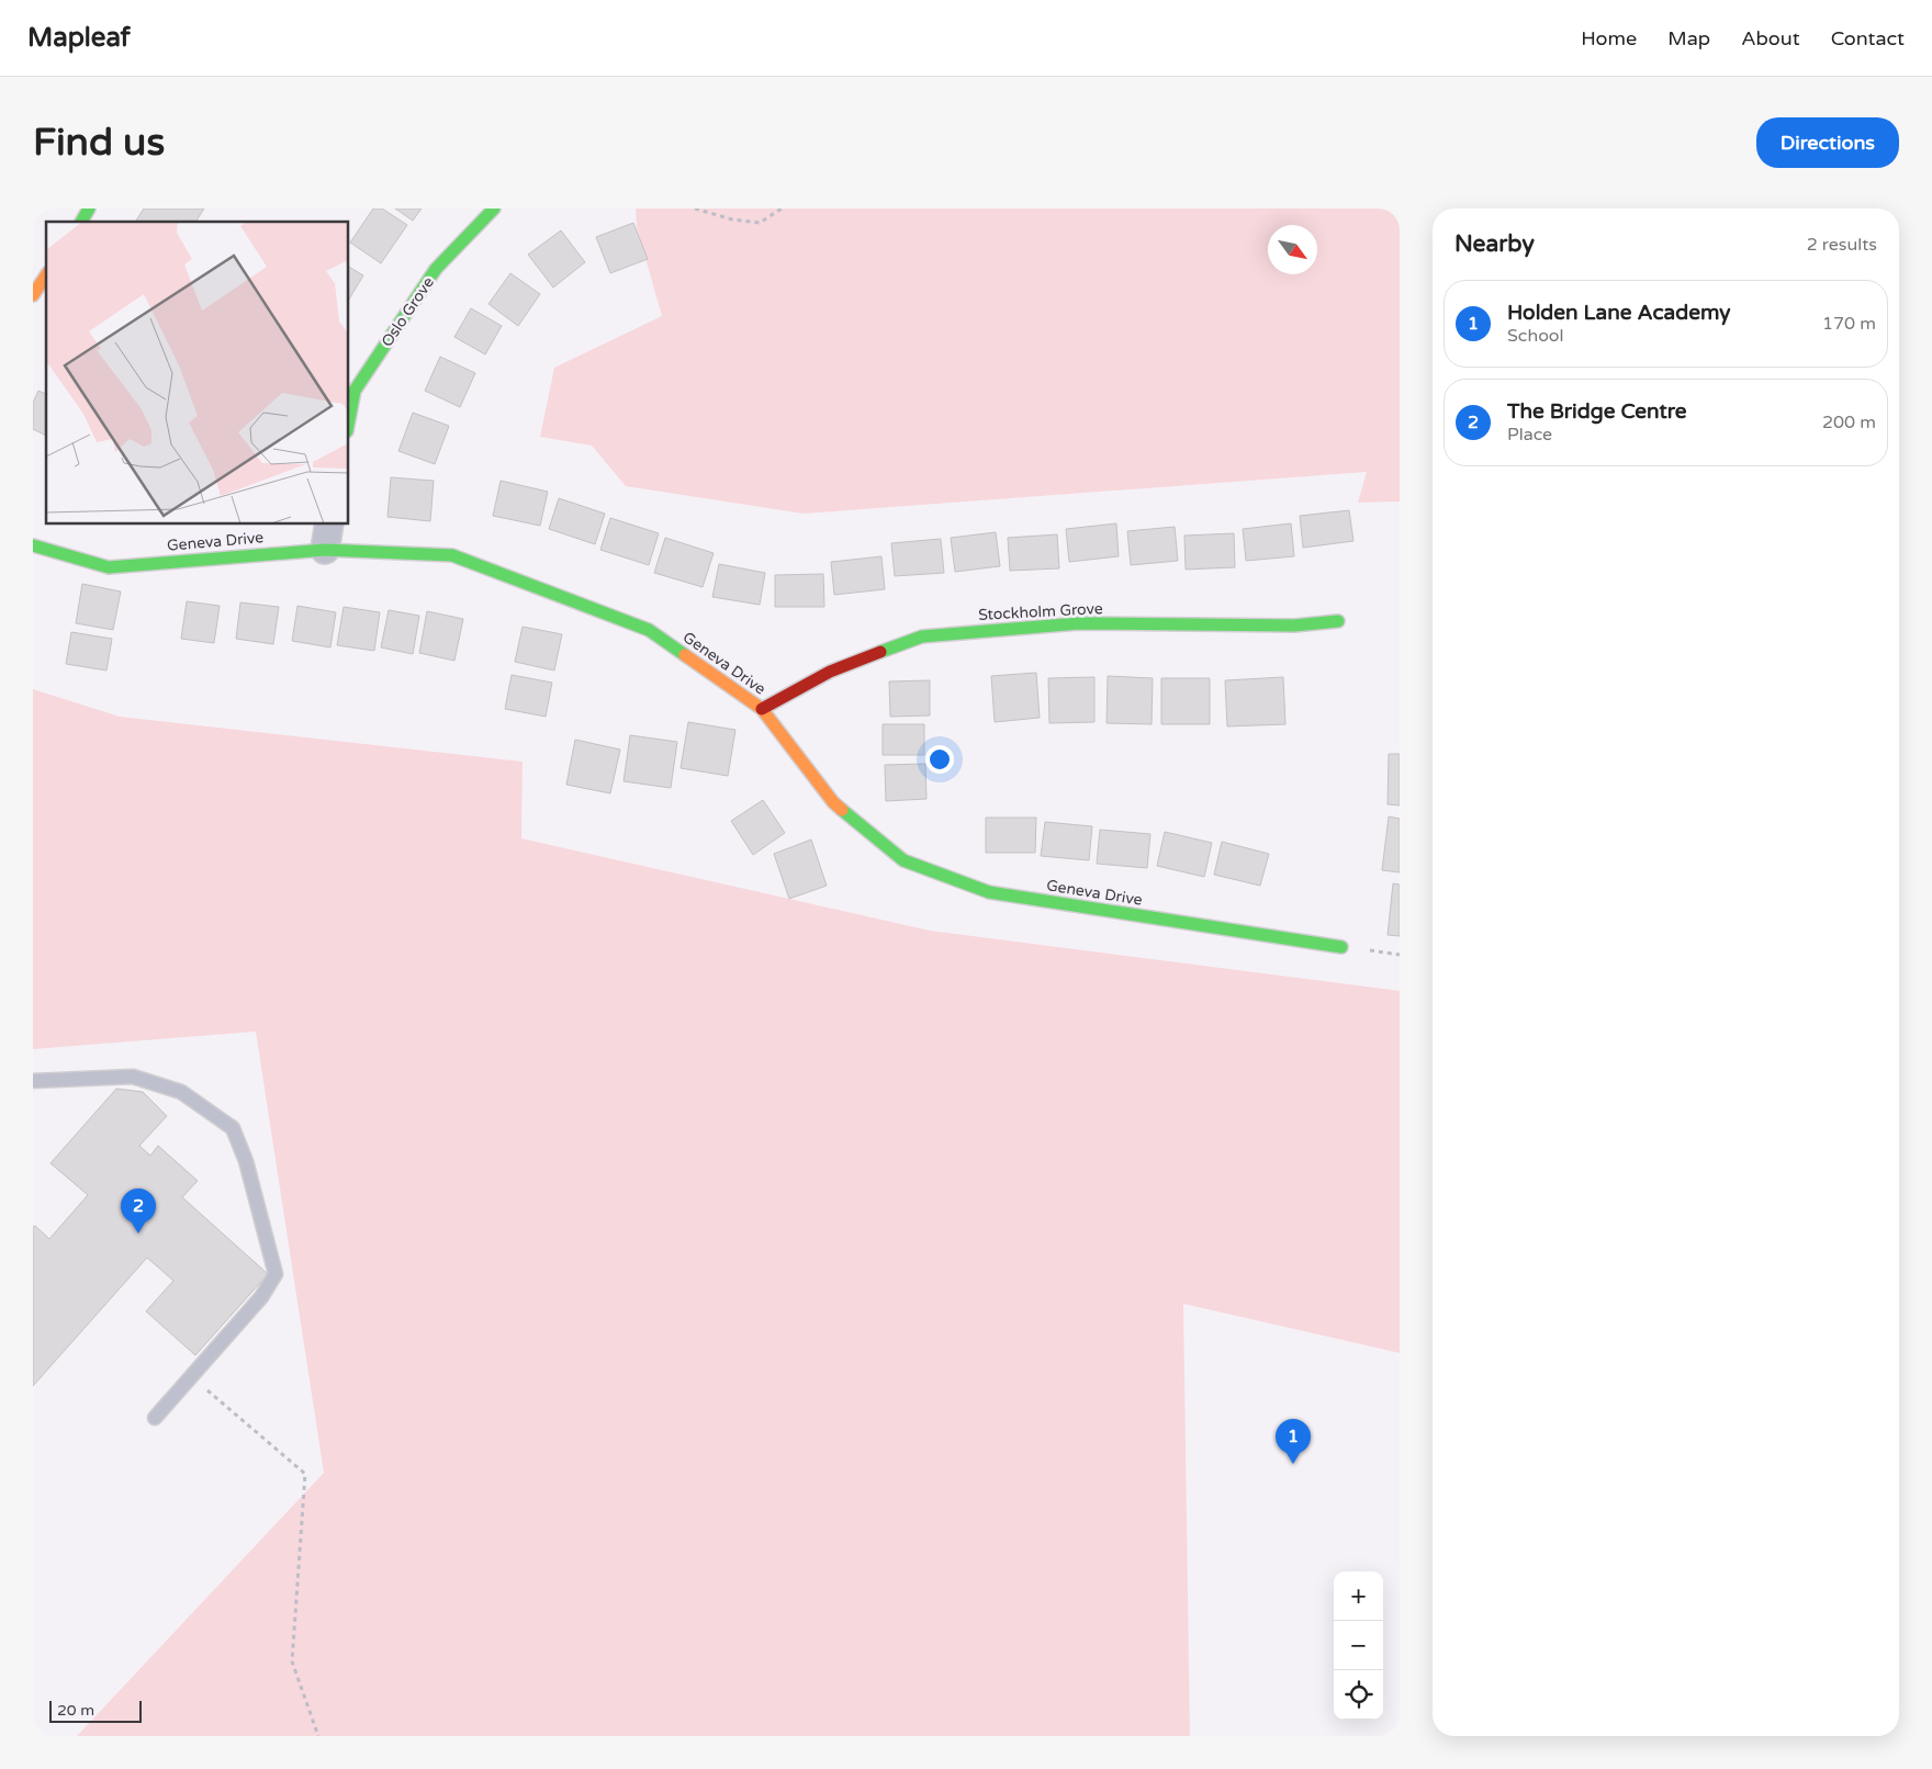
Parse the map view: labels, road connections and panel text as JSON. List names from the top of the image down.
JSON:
{
  "streets": {
    "street": ["Oslo Grove", "Geneva Drive", "Stockholm Grove"]
  },
  "crossings": [
    ["Geneva Drive", "Stockholm Grove"]
  ],
  "scale_bar": "20 m",
  "north": "bottom right",
  "page": {
    "header": "Mapleaf",
    "nav": [
      "Home",
      "Map",
      "About",
      "Contact"
    ],
    "buttons": "Directions",
    "title": "Find us",
    "heading": ["Nearby", "2 results"],
    "list": [
      {
        "mark": "1",
        "name": "Holden Lane Academy",
        "note": "School",
        "value": "170 m"
      },
      {
        "mark": "2",
        "name": "The Bridge Centre",
        "note": "Place",
        "value": "200 m"
      }
    ],
    "pins": ["2", "1"],
    "map_buttons": ["+", "−"],
    "scale": "20 m"
  }
}
